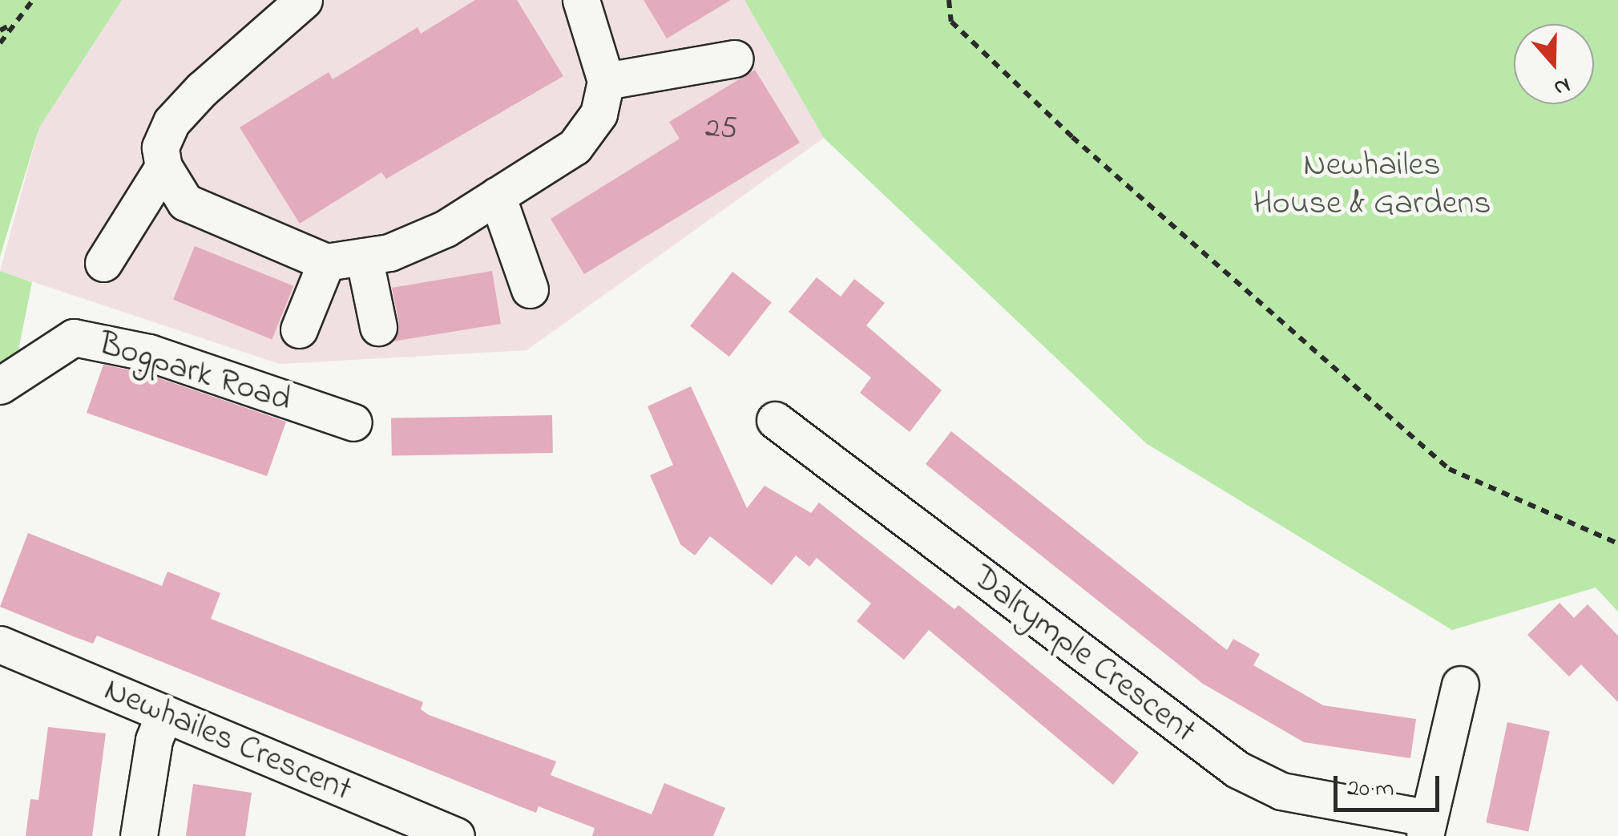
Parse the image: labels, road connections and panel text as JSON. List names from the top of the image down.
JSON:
{
  "streets": {
    "street": ["Bogpark Road", "Dalrymple Crescent", "Newhailes Crescent"]
  },
  "parks": ["Newhailes House & Gardens"],
  "house_numbers": ["25"],
  "scale_bar": "20 m",
  "north": "bottom"
}
